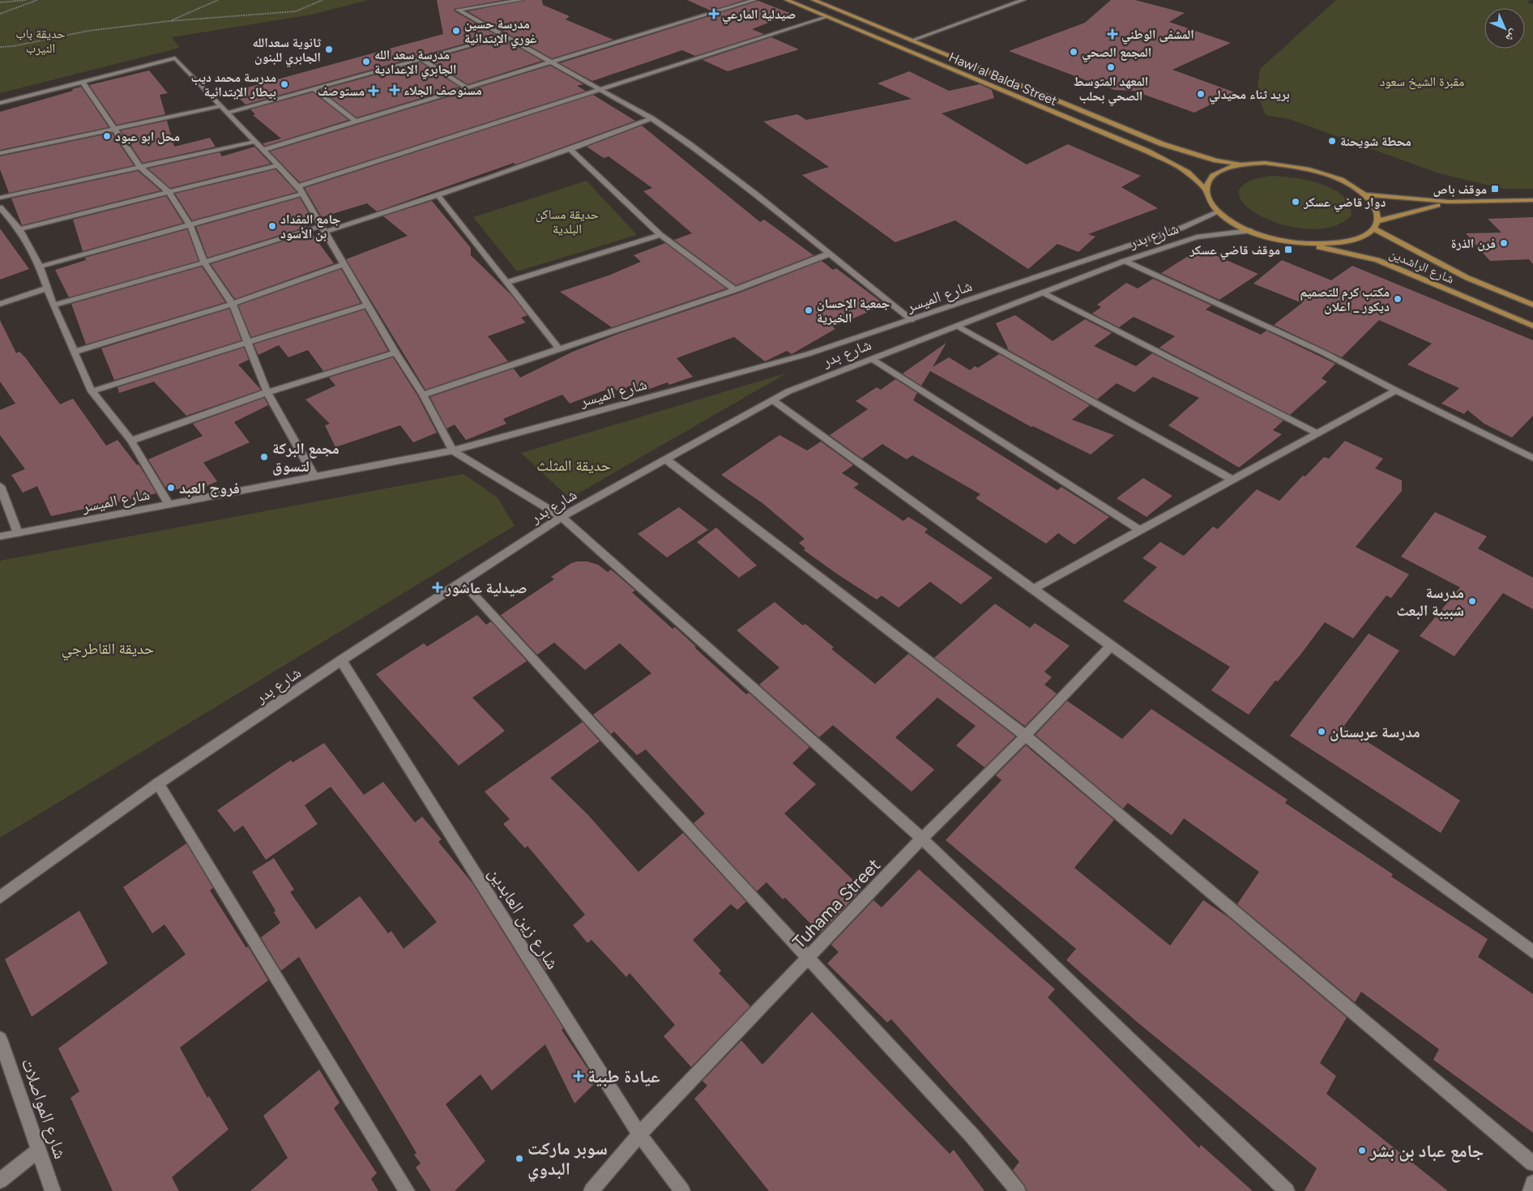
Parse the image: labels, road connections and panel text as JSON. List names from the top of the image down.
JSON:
{
  "streets": {
    "main road": ["Hawl al Balda Street", "شارع الراشدين"],
    "street": [
      "شارع بدر",
      "شارع الميسر",
      "Tuhama Street",
      "شارع زين العابدين",
      "شارع المواصلات"
    ]
  },
  "crossings": [
    ["شارع بدر", "شارع زين العابدين"],
    ["Tuhama Street", "شارع زين العابدين"]
  ],
  "parks": [
    "حديقة باب النيرب",
    "مقبرة الشيخ سعود",
    "حديقة مساكن البلدية",
    "حديقة المثلث",
    "حديقة القاطرجي"
  ],
  "places": {
    "health": [
      "صيدلية المارعي",
      "المشفى الوطني",
      "مسنوصف الجلاء",
      "مستوصف",
      "صيدلية عاشور",
      "عيادة طبية"
    ],
    "other": [
      "مدرسة حسين غوري الإبتدائية",
      "ثانوية سعدالله الجابري للبنون",
      "المجمع الصحي",
      "مدرسة سعد الله الجابري الإعدادية",
      "المعهد المتوسط الصحي بحلب",
      "مدرسة محمد ديب بيطار الإبتدائية",
      "بريد ثناء محيدلي",
      "محل ابو عبود",
      "محطة شويحنة",
      "دوار قاضي عسكر",
      "جامع المقداد بن الأسود",
      "فرن الذرة",
      "مكتب كرم للتصميم ديكور _ اعلان",
      "جمعية الإحسان الخيرية",
      "مجمع البركة لتسوق",
      "فروج العبد",
      "مدرسة شبيبة البعث",
      "مدرسة عربستان",
      "جامع عباد بن بشر",
      "سوبر ماركت البدوي"
    ],
    "transit": ["موقف باص", "موقف قاضي عسكر"]
  },
  "north": "bottom right"
}
